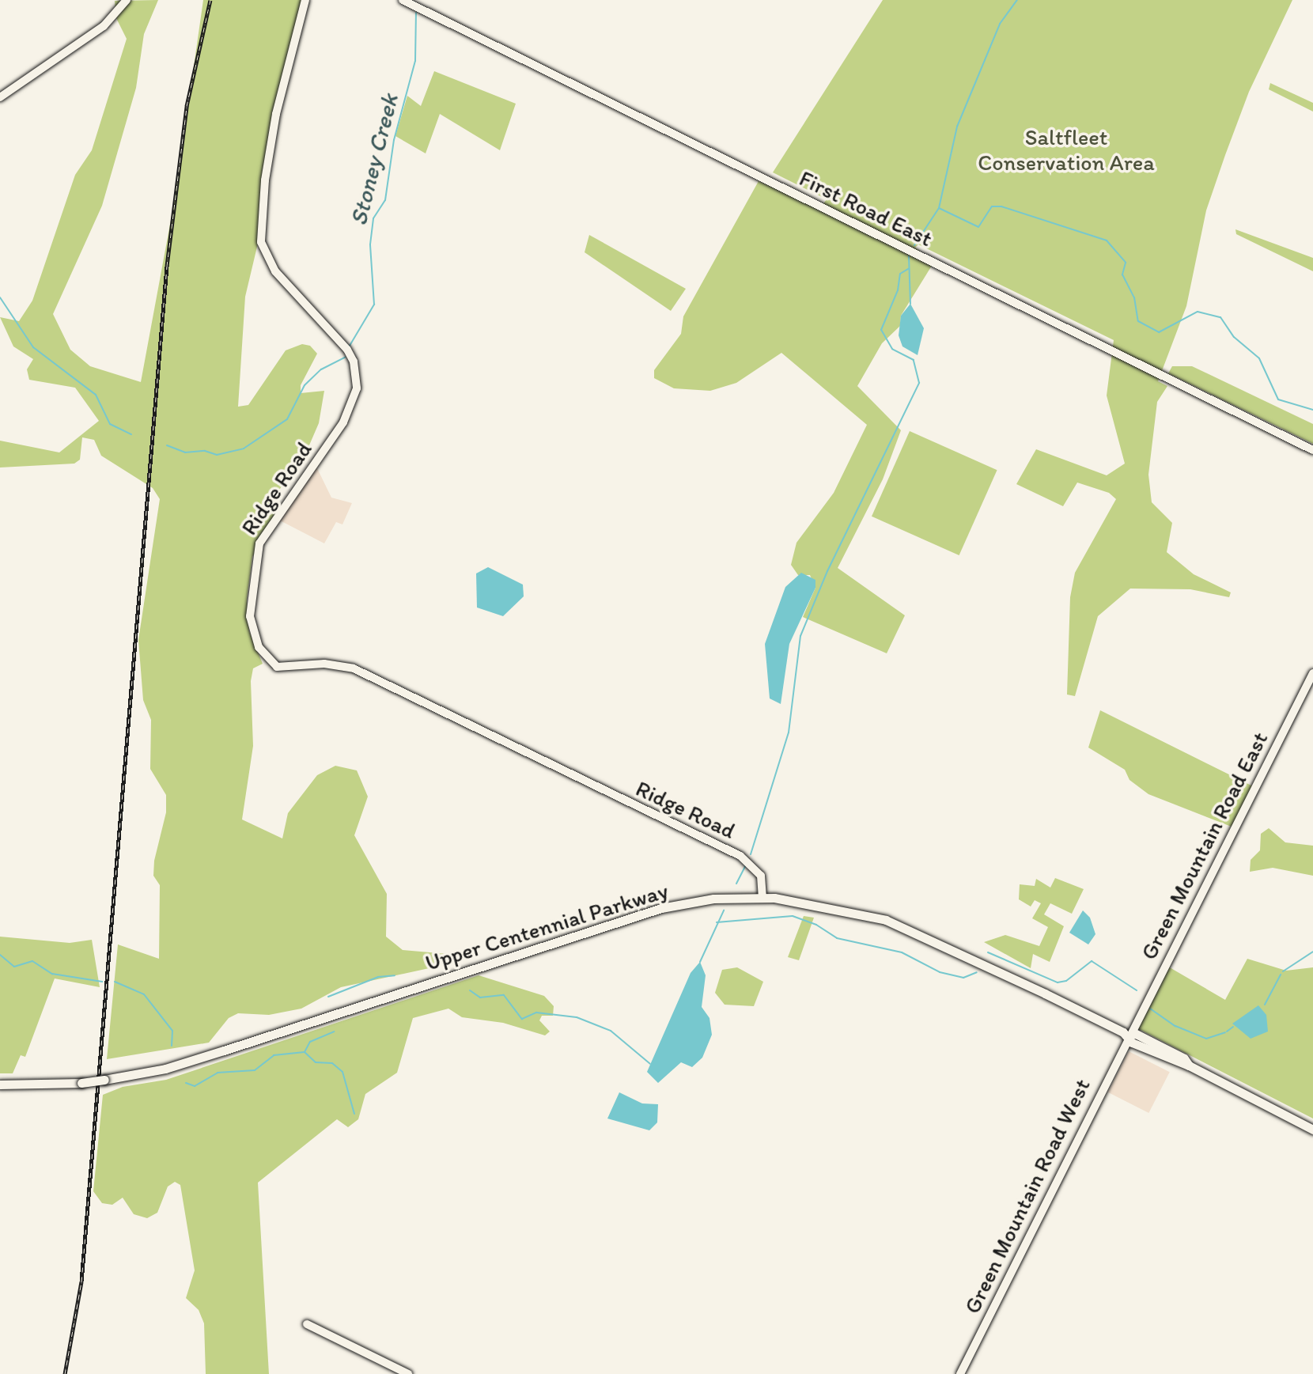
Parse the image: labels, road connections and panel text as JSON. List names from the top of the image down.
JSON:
{
  "streets": {
    "main road": ["Upper Centennial Parkway"],
    "street": [
      "First Road East",
      "Ridge Road",
      "Green Mountain Road East",
      "Green Mountain Road West"
    ]
  },
  "crossings": [
    ["Ridge Road", "Upper Centennial Parkway"],
    ["Green Mountain Road East", "Upper Centennial Parkway"],
    ["Green Mountain Road East", "Green Mountain Road West"],
    ["Upper Centennial Parkway", "Green Mountain Road West"]
  ],
  "water": ["Stoney Creek"],
  "parks": ["Saltfleet Conservation Area"]
}
